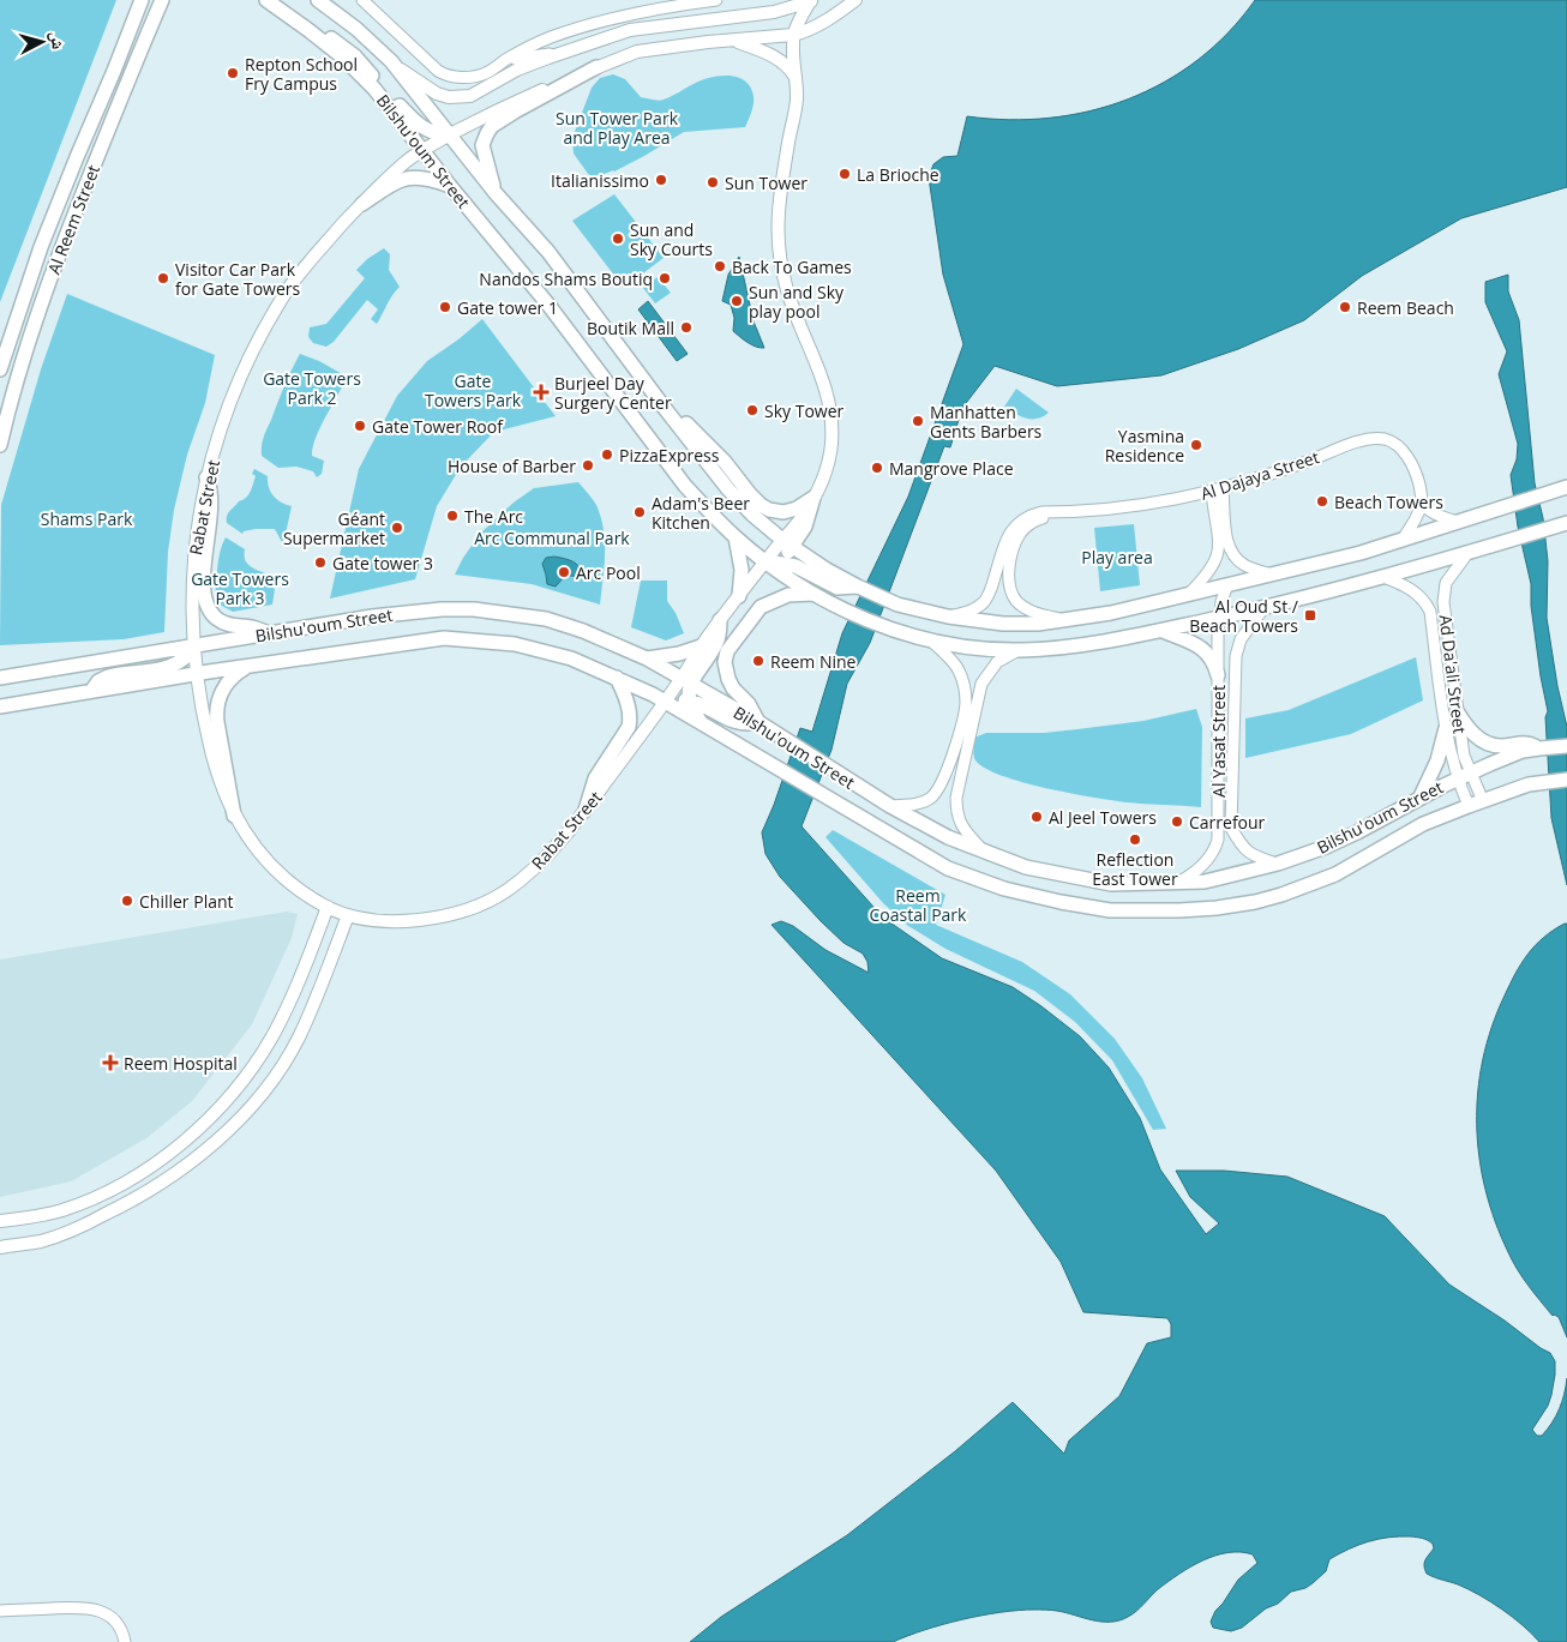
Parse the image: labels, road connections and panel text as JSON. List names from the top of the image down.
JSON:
{
  "streets": {
    "main road": ["Bilshu'oum Street", "Al Reem Street"],
    "street": [
      "Al Dajaya Street",
      "Rabat Street",
      "Ad Da'ali Street",
      "Al Yasat Street"
    ]
  },
  "crossings": [
    ["Bilshu'oum Street", "Al Dajaya Street"],
    ["Bilshu'oum Street", "Rabat Street"],
    ["Bilshu'oum Street", "Ad Da'ali Street"],
    ["Bilshu'oum Street", "Al Yasat Street"]
  ],
  "parks": [
    "Sun Tower Park and Play Area",
    "Gate Towers Park 2",
    "Gate Towers Park",
    "Shams Park",
    "Arc Communal Park",
    "Play area",
    "Gate Towers Park 3",
    "Reem Coastal Park"
  ],
  "places": {
    "other": [
      "Repton School Fry Campus",
      "La Brioche",
      "Italianissimo",
      "Sun Tower",
      "Sun and Sky Courts",
      "Back To Games",
      "Visitor Car Park for Gate Towers",
      "Nandos Shams Boutiq",
      "Sun and Sky play pool",
      "Gate tower 1",
      "Reem Beach",
      "Boutik Mall",
      "Sky Tower",
      "Manhatten Gents Barbers",
      "Gate Tower Roof",
      "Yasmina Residence",
      "PizzaExpress",
      "House of Barber",
      "Mangrove Place",
      "Beach Towers",
      "Adam's Beer Kitchen",
      "The Arc",
      "Géant Supermarket",
      "Gate tower 3",
      "Arc Pool",
      "Reem Nine",
      "Al Jeel Towers",
      "Carrefour",
      "Reflection East Tower",
      "Chiller Plant"
    ],
    "health": ["Burjeel Day Surgery Center", "Reem Hospital"],
    "transit": ["Al Oud St / Beach Towers"]
  },
  "north": "right"
}
